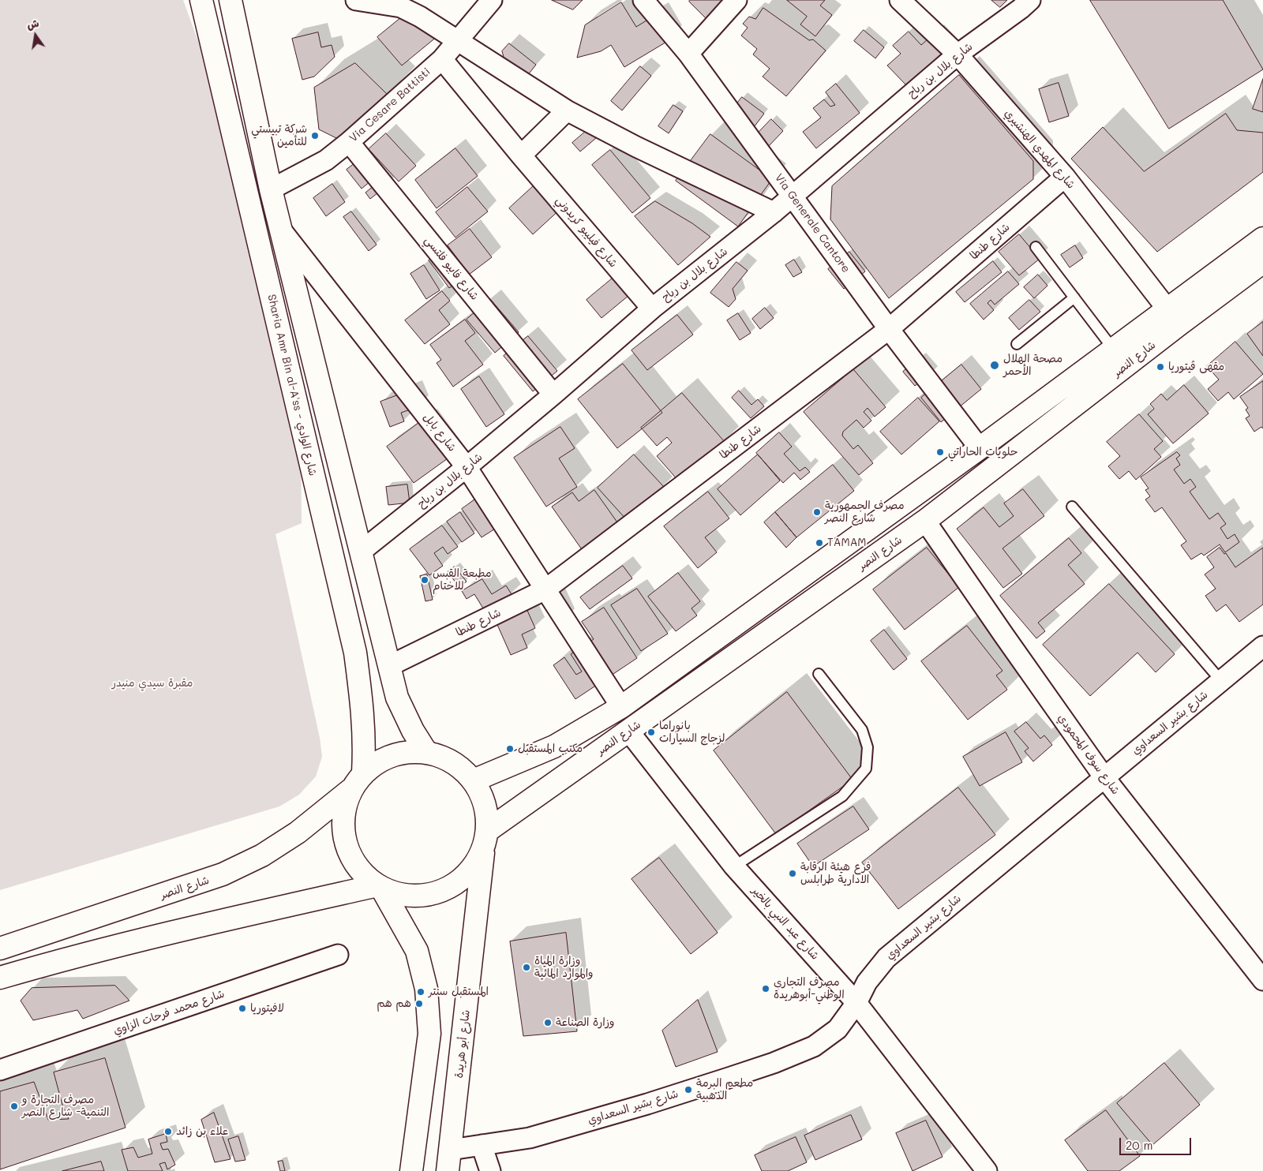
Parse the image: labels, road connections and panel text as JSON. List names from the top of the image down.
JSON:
{
  "streets": {
    "main road": ["شارع النصر", "Sharia Amr Bin al-A'ss - شارع الوادي", "شارع أبو هريدة"],
    "street": [
      "شارع بلال بن رباح",
      "Via Cesare Battisti",
      "شارع المهدي الهنشيري",
      "Via Generale Cantore",
      "شارع فيليبو كريدوني",
      "شارع طنطا",
      "شارع فابيو فلتسي",
      "شارع بابل",
      "شارع بشير السعداوي",
      "شارع سوف المحمودي",
      "شارع عبد النبي بالخير",
      "شارع محمد فرحات الزاوي"
    ]
  },
  "crossings": [
    ["شارع بلال بن رباح", "شارع المهدي الهنشيري"],
    ["شارع بلال بن رباح", "Via Generale Cantore"],
    ["شارع بلال بن رباح", "شارع فيليبو كريدوني"],
    ["شارع بلال بن رباح", "شارع فابيو فلتسي"],
    ["شارع بلال بن رباح", "شارع بابل"],
    ["Via Cesare Battisti", "شارع فيليبو كريدوني"],
    ["Via Cesare Battisti", "شارع فابيو فلتسي"],
    ["شارع المهدي الهنشيري", "شارع طنطا"],
    ["شارع المهدي الهنشيري", "شارع النصر"],
    ["Via Generale Cantore", "شارع طنطا"],
    ["Via Generale Cantore", "شارع النصر"],
    ["شارع طنطا", "شارع بابل"],
    ["شارع النصر", "شارع بابل"],
    ["شارع النصر", "شارع سوف المحمودي"],
    ["شارع النصر", "شارع عبد النبي بالخير"],
    ["شارع النصر", "شارع أبو هريدة"],
    ["Sharia Amr Bin al-A'ss - شارع الوادي", "شارع أبو هريدة"],
    ["شارع بشير السعداوي", "شارع سوف المحمودي"],
    ["شارع بشير السعداوي", "شارع عبد النبي بالخير"],
    ["شارع بشير السعداوي", "شارع أبو هريدة"]
  ],
  "parks": ["مقبرة سيدي منيدر"],
  "places": [
    "شركة تبيستي للتأمين",
    "مصحة الهلال الأحمر",
    "مقهى ڤيتوريا",
    "حلويات الحاراتي",
    "مصرف الجمهورية شارع النصر",
    "TAMAM",
    "مطبعة القبس للاختام",
    "بانوراما لزجاج السيارات",
    "مكتب المستقبل",
    "فرع هيئة الرقابة الادارية طرابلس",
    "وزارة المياة والموارد المائية",
    "مصرف التجاري الوطني-أبوهريدة",
    "المستقبل سنتر",
    "هم هم",
    "لافيتوريا",
    "وزارة الصناعة",
    "مطعم البرمة الذهبية",
    "مصرف التجارة و التنمية- شارع النصر",
    "علاء بن زائد"
  ],
  "scale_bar": "20 m",
  "north": "top"
}
